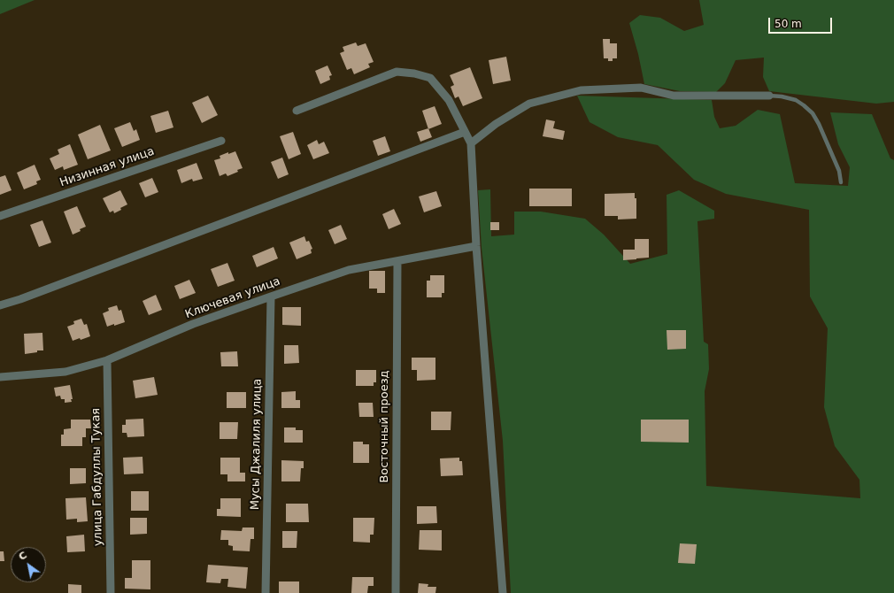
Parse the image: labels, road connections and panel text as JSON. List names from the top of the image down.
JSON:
{
  "streets": {
    "street": [
      "Низинная улица",
      "Ключевая улица",
      "Восточный проезд",
      "Мусы Джалиля улица",
      "улица Габдуллы Тукая"
    ]
  },
  "crossings": [
    ["Ключевая улица", "Восточный проезд"],
    ["Ключевая улица", "Мусы Джалиля улица"],
    ["Ключевая улица", "улица Габдуллы Тукая"]
  ],
  "scale_bar": "50 m",
  "north": "top left"
}
